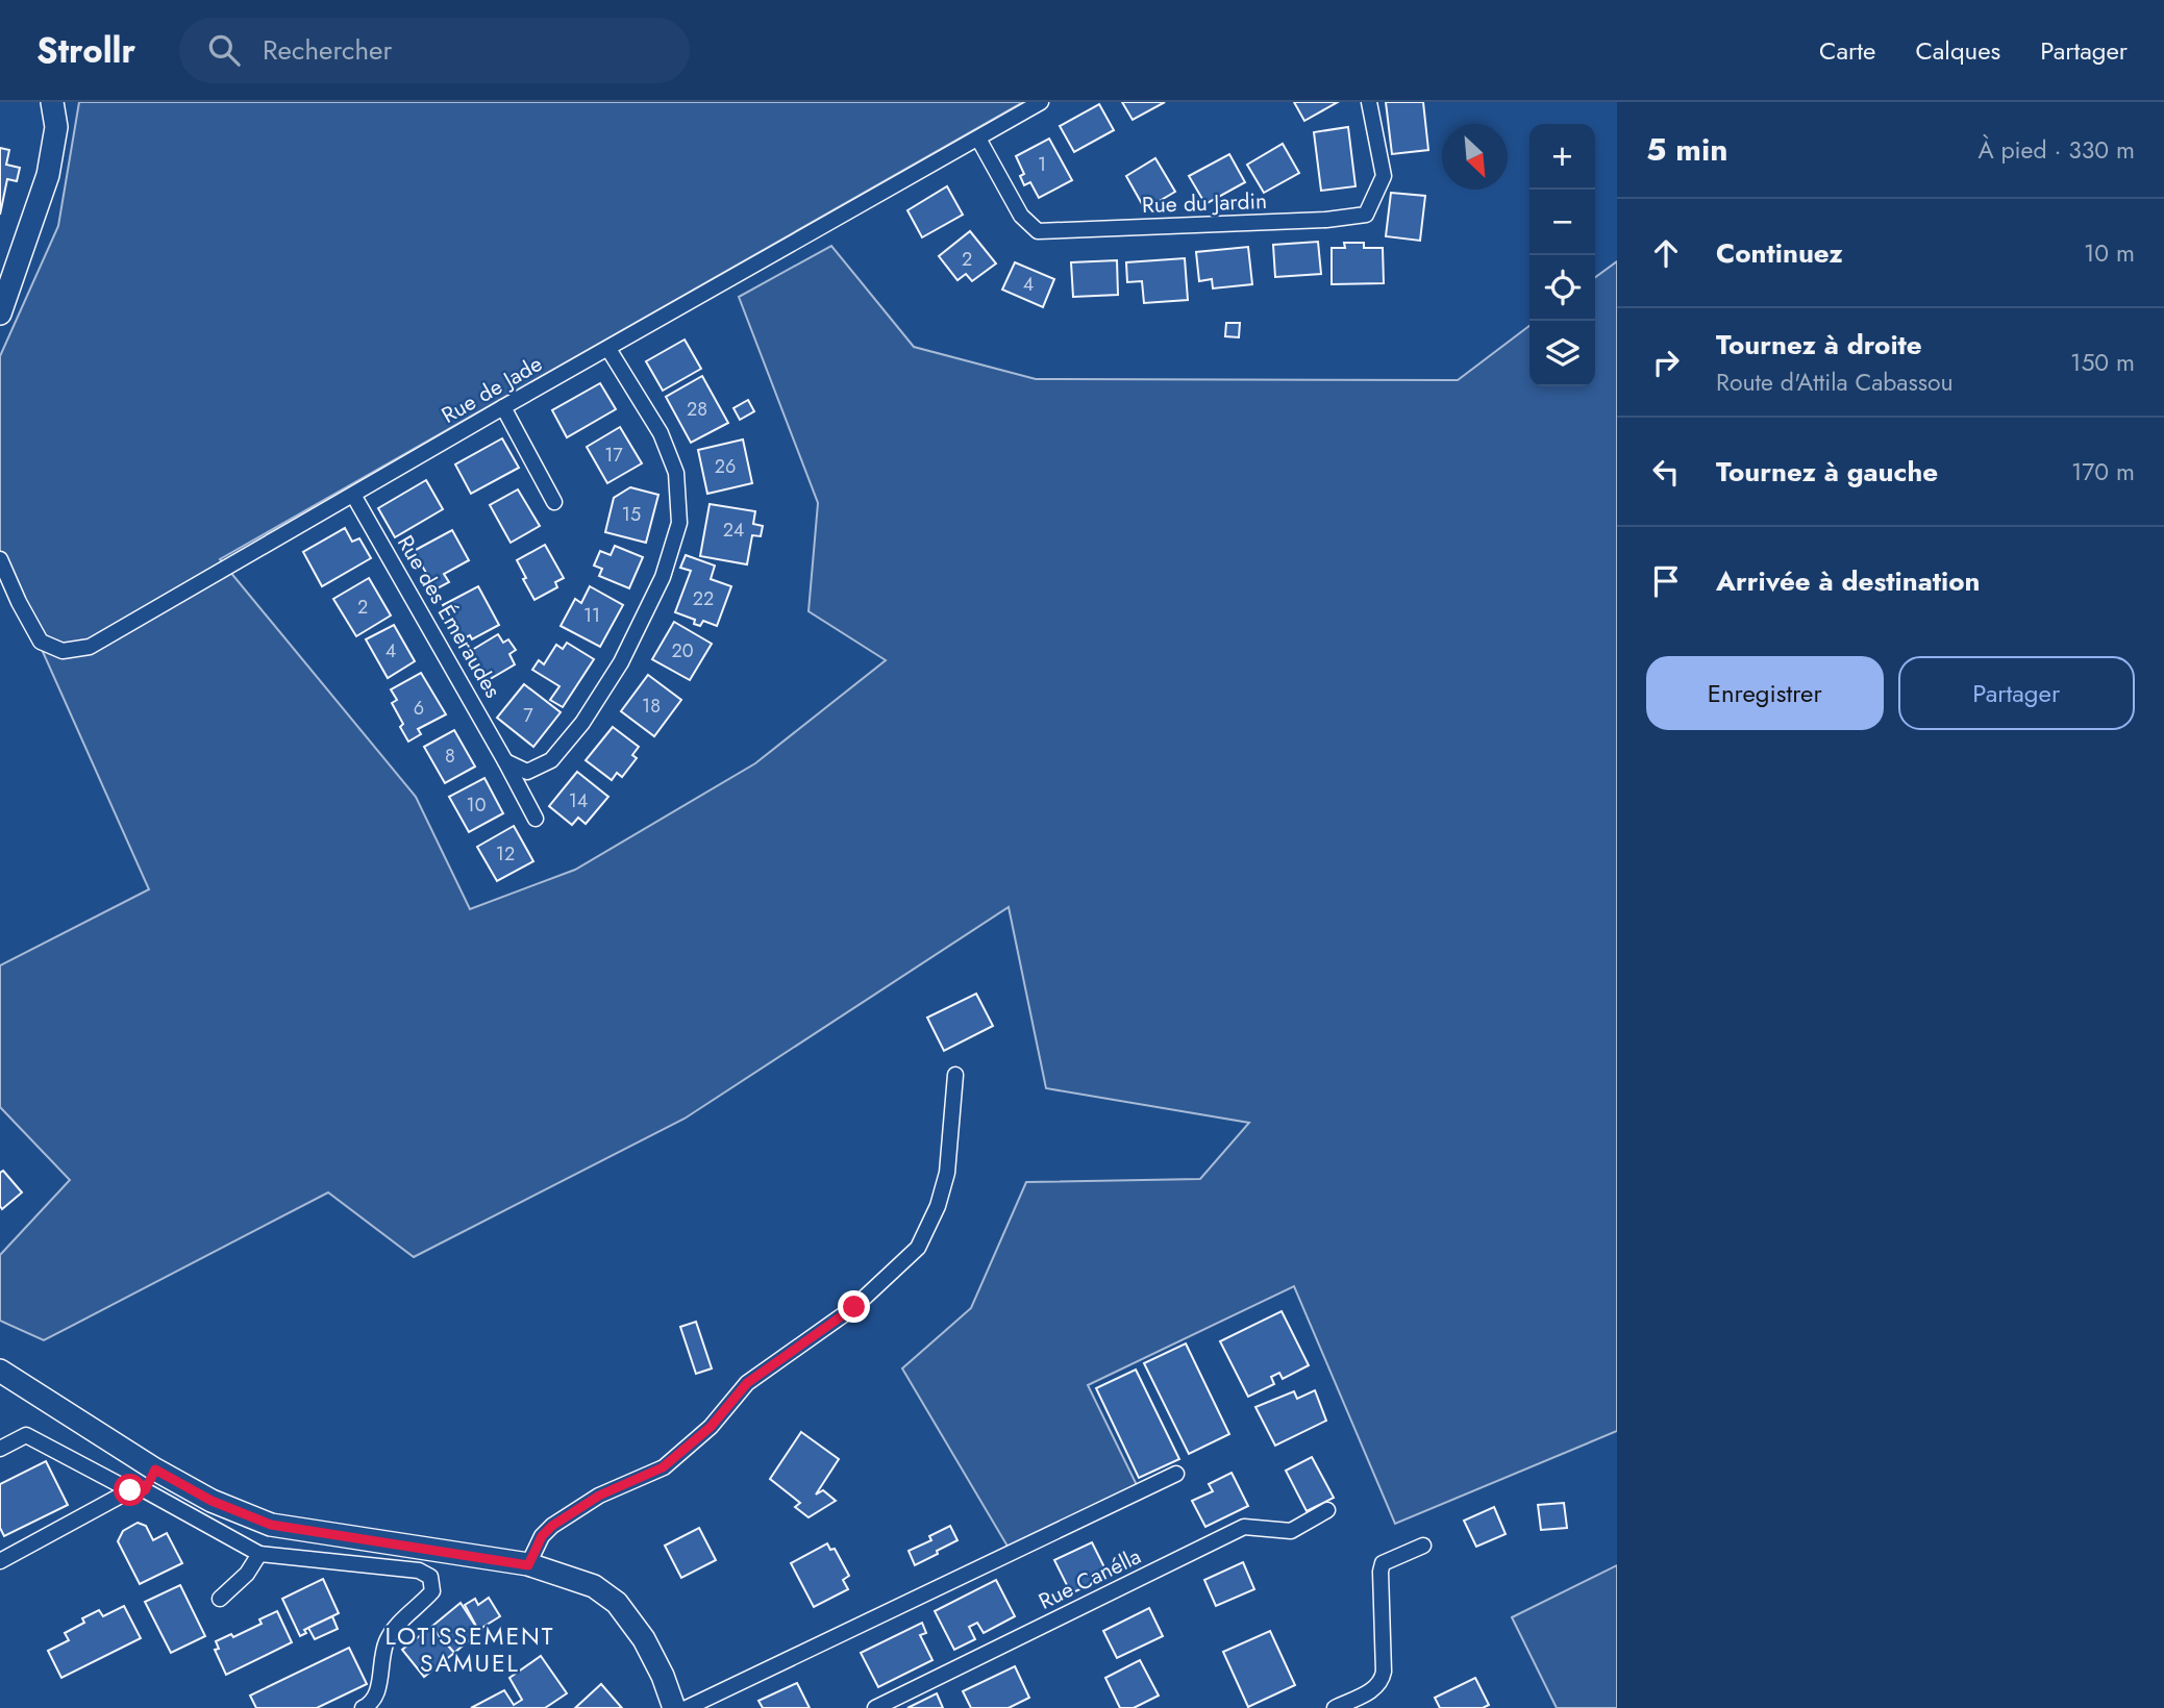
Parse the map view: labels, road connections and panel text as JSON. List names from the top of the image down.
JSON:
{
  "streets": {
    "street": [
      "Rue du Jardin",
      "Rue de Jade",
      "Rue des Émeraudes",
      "Rue Canélla"
    ]
  },
  "crossings": [
    ["Rue du Jardin", "Rue de Jade"],
    ["Rue de Jade", "Rue des Émeraudes"]
  ],
  "districts": ["LOTISSEMENT SAMUEL"],
  "house_numbers": [
    "1",
    "2",
    "4",
    "28",
    "17",
    "26",
    "15",
    "24",
    "22",
    "2",
    "11",
    "4",
    "20",
    "18",
    "6",
    "7",
    "8",
    "14",
    "10",
    "12"
  ],
  "north": "bottom right",
  "page": {
    "header": "Strollr",
    "search": "Rechercher",
    "nav": ["Carte", "Calques", "Partager"],
    "heading": ["5 min", "À pied · 330 m"],
    "map_buttons": ["+", "−"],
    "list": [
      ["Continuez", "10 m"],
      ["Tournez à droite", "Route d'Attila Cabassou", "150 m"],
      ["Tournez à gauche", "170 m"],
      "Arrivée à destination"
    ],
    "buttons": ["Enregistrer", "Partager"]
  }
}
